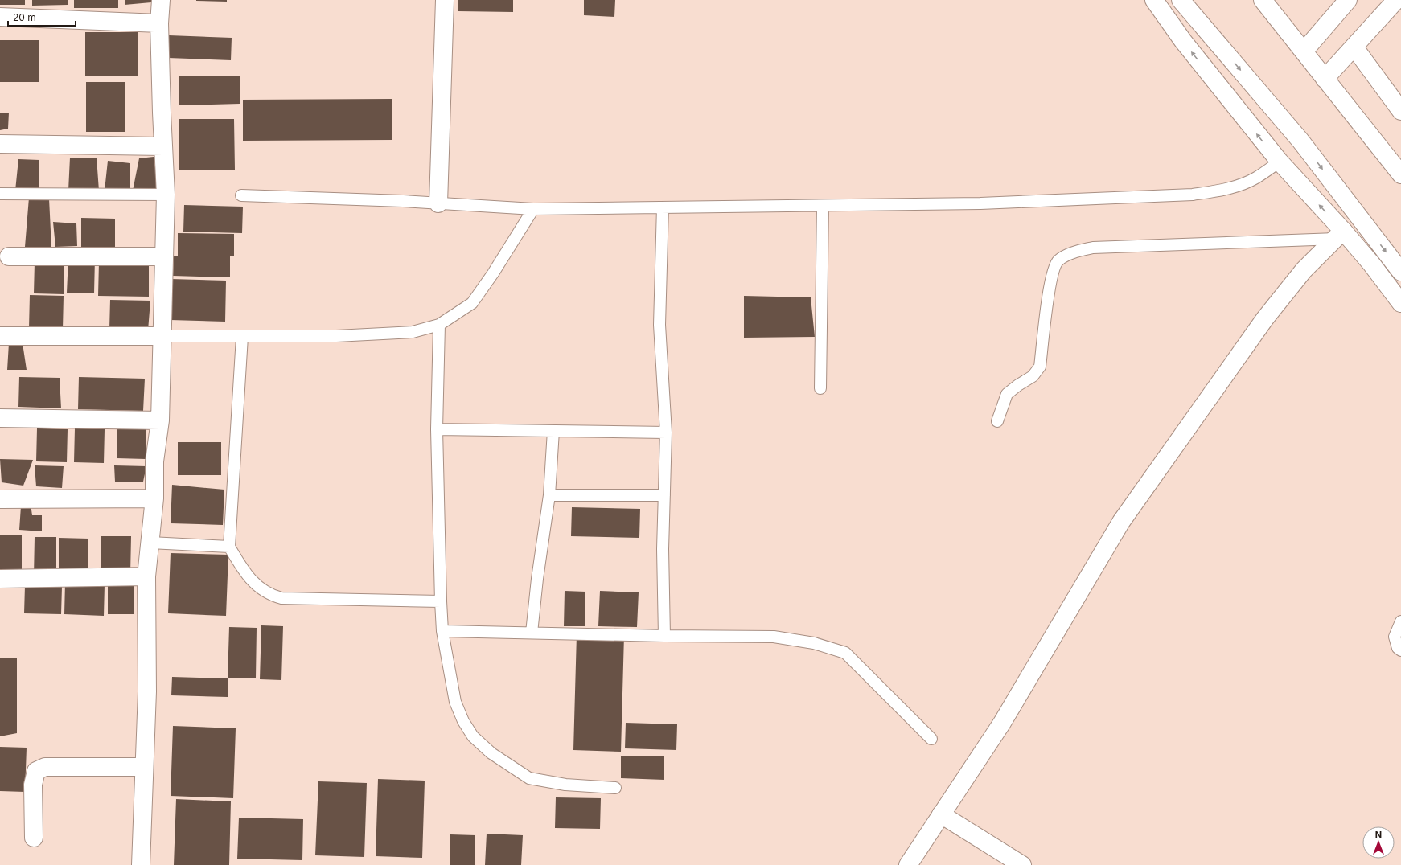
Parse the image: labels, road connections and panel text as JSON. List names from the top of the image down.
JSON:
{
  "scale_bar": "20 m",
  "north": "top"
}
